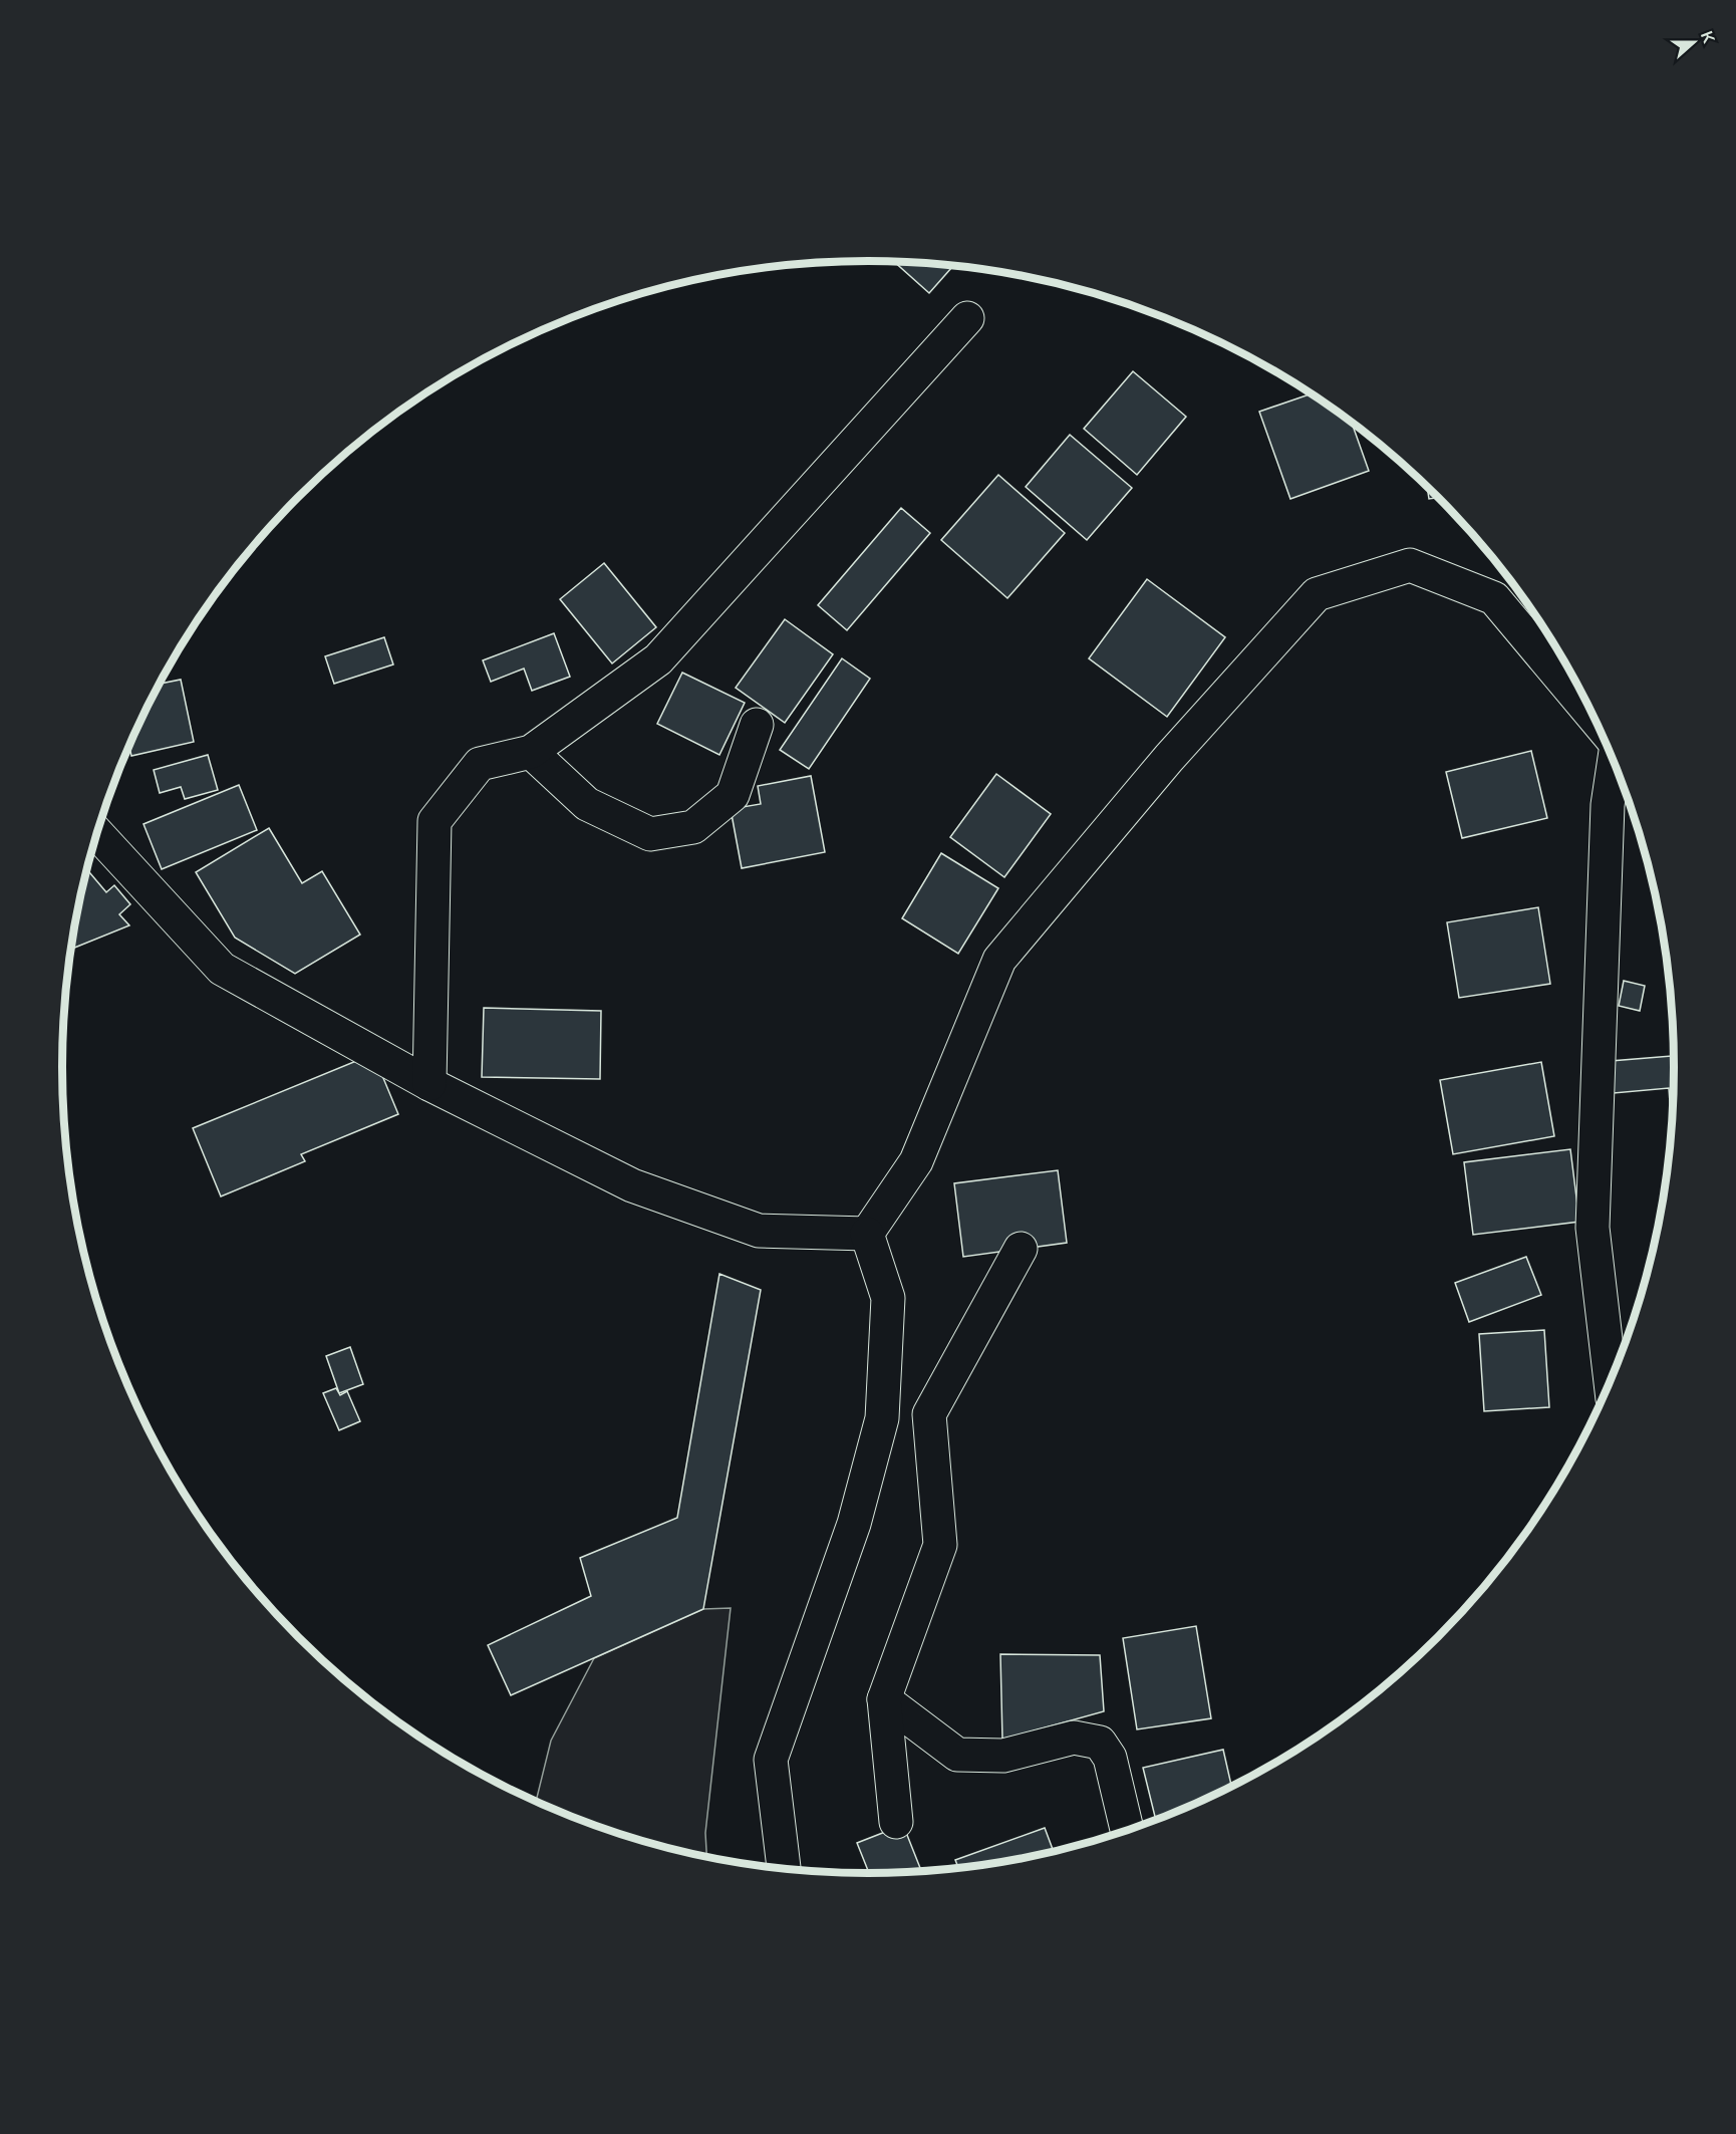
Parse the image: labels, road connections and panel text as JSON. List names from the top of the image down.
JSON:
{
  "north": "right"
}
